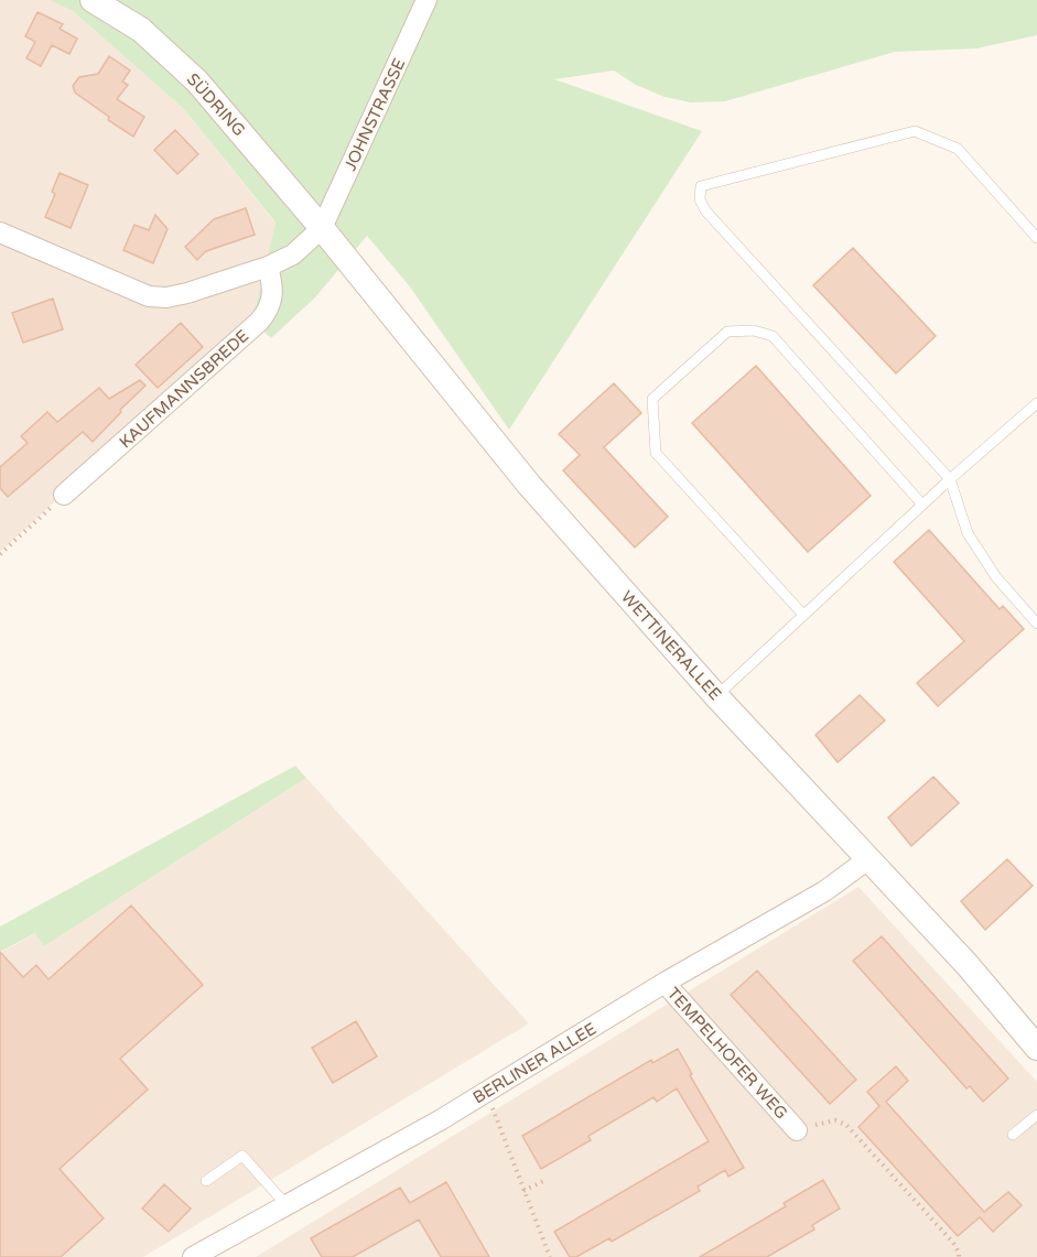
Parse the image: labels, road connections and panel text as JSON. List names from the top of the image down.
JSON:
{
  "streets": {
    "street": [
      "SÜDRING",
      "JOHNSTRASSE",
      "KAUFMANNSBREDE",
      "WETTINERALLEE",
      "TEMPELHOFER WEG",
      "BERLINER ALLEE"
    ]
  },
  "crossings": [
    ["SÜDRING", "JOHNSTRASSE"],
    ["SÜDRING", "WETTINERALLEE"],
    ["JOHNSTRASSE", "WETTINERALLEE"],
    ["WETTINERALLEE", "BERLINER ALLEE"],
    ["TEMPELHOFER WEG", "BERLINER ALLEE"]
  ]
}
